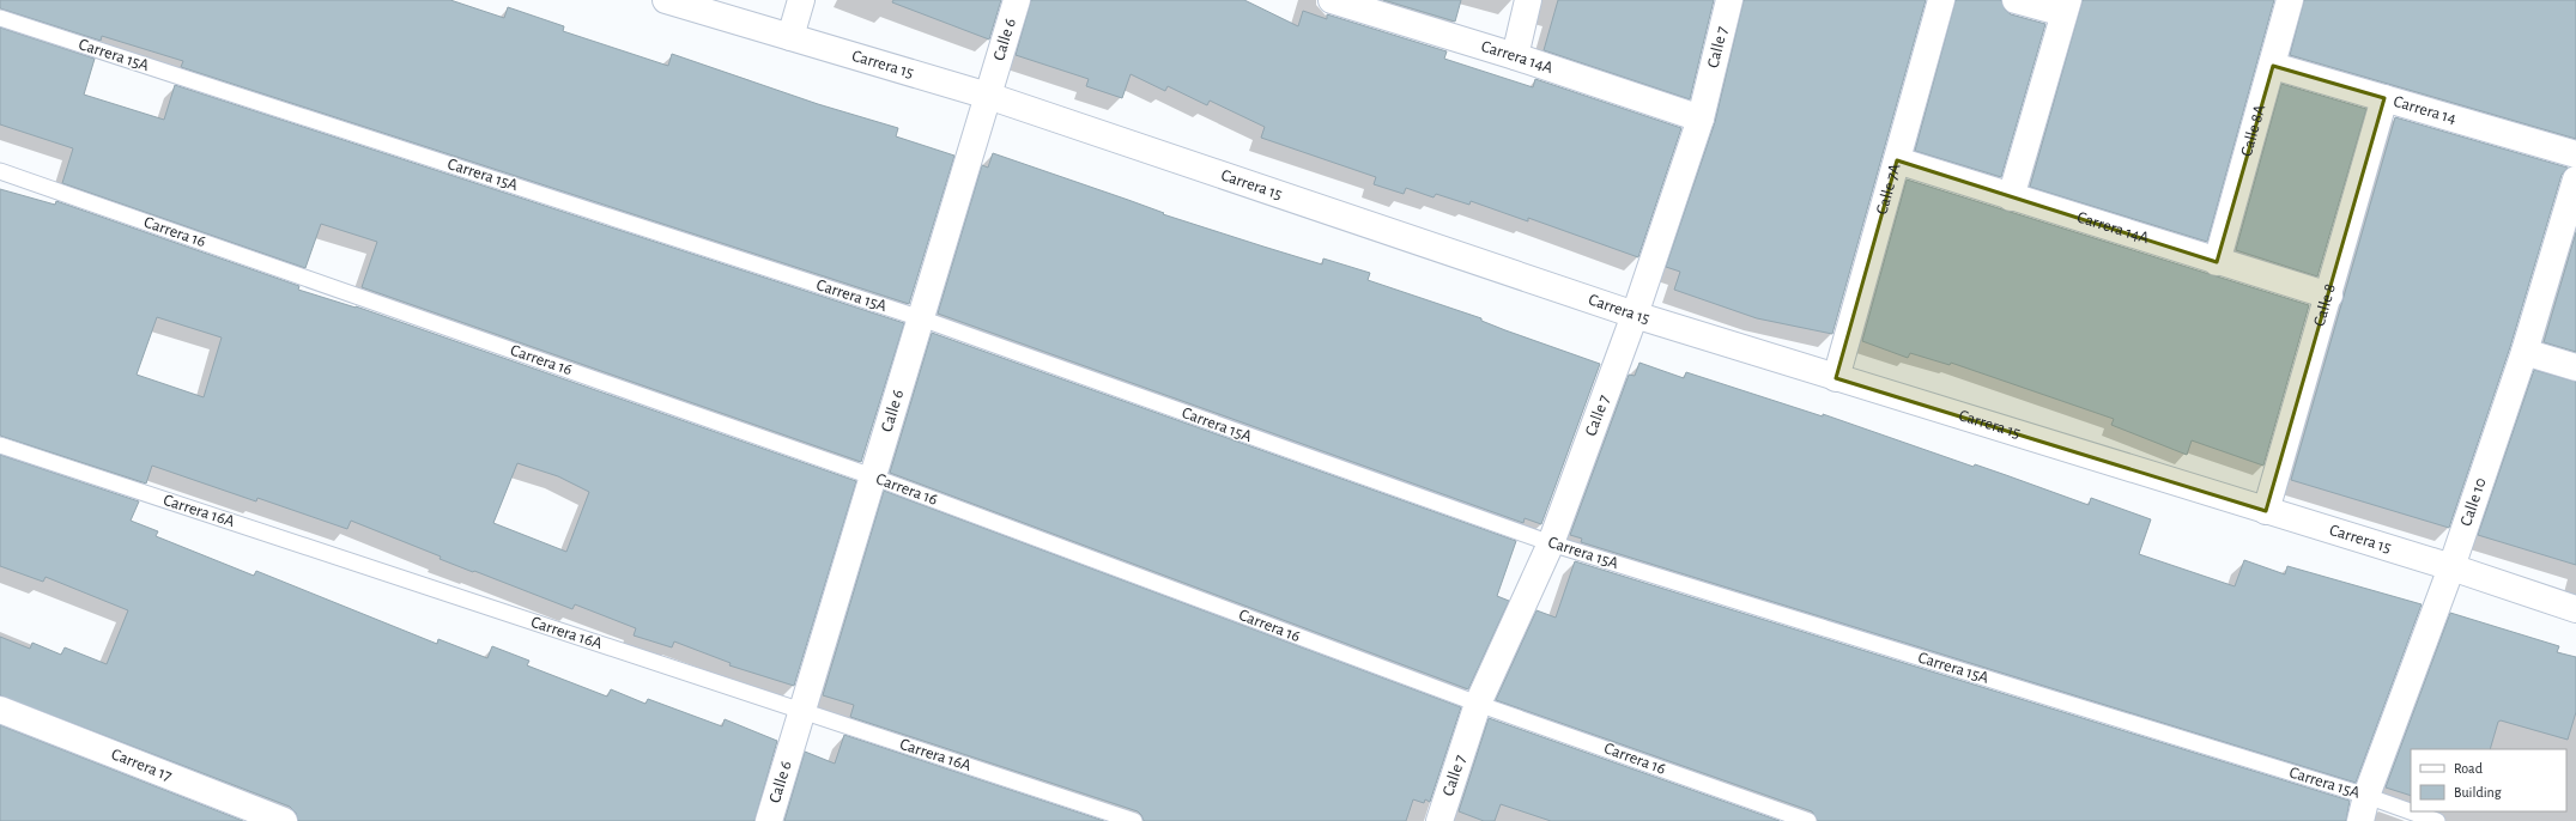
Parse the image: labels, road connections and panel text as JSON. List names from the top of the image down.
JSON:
{
  "streets": {
    "street": [
      "Calle 6",
      "Calle 7",
      "Carrera 14A",
      "Carrera 15",
      "Carrera 14",
      "Calle 8A",
      "Calle 7A",
      "Calle 8",
      "Calle 10",
      "Carrera 17"
    ],
    "lane": ["Carrera 15A", "Carrera 16", "Carrera 16A"]
  },
  "crossings": [
    ["Calle 6", "Carrera 15A"],
    ["Calle 6", "Carrera 15"],
    ["Calle 6", "Carrera 16"],
    ["Calle 6", "Carrera 16A"],
    ["Calle 7", "Carrera 15A"],
    ["Calle 7", "Carrera 14A"],
    ["Calle 7", "Carrera 15"],
    ["Calle 7", "Carrera 16"],
    ["Carrera 15A", "Calle 10"],
    ["Carrera 14A", "Calle 8A"],
    ["Carrera 14A", "Calle 7A"],
    ["Carrera 14A", "Calle 8"],
    ["Carrera 15", "Calle 7A"],
    ["Carrera 15", "Calle 8"],
    ["Carrera 15", "Calle 10"],
    ["Carrera 14", "Calle 8A"],
    ["Carrera 14", "Calle 8"]
  ],
  "legend": ["Road", "Building"]
}
